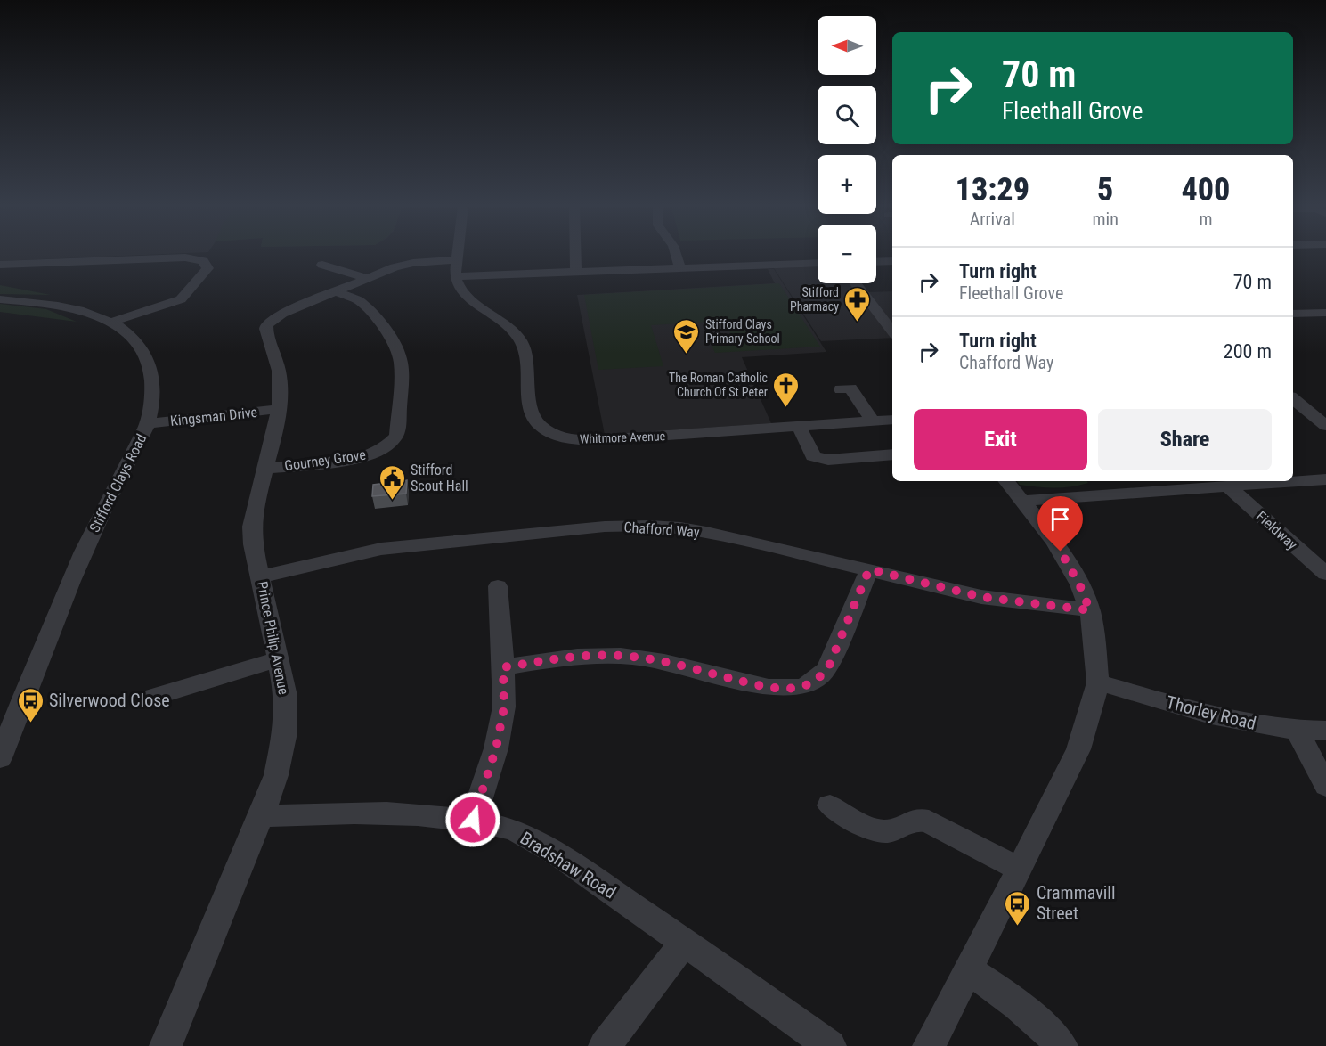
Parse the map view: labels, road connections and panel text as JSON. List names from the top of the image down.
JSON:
{
  "streets": {
    "street": [
      "Kingsman Drive",
      "Whitmore Avenue",
      "Gourney Grove",
      "Stifford Clays Road",
      "Chafford Way",
      "Fieldway",
      "Prince Philip Avenue",
      "Thorley Road",
      "Bradshaw Road"
    ]
  },
  "crossings": [
    ["Kingsman Drive", "Stifford Clays Road"],
    ["Kingsman Drive", "Prince Philip Avenue"],
    ["Whitmore Avenue", "Prince Philip Avenue"],
    ["Gourney Grove", "Prince Philip Avenue"],
    ["Chafford Way", "Prince Philip Avenue"],
    ["Prince Philip Avenue", "Bradshaw Road"]
  ],
  "places": {
    "pharmacy": ["Stifford Pharmacy"],
    "school or university": ["Stifford Clays Primary School"],
    "church": ["The Roman Catholic Church Of St Peter"],
    "public building": ["Stifford Scout Hall"],
    "bus stop": ["Silverwood Close", "Crammavill Street"]
  },
  "north": "left",
  "page": {
    "map_buttons": ["+", "−"],
    "turn": ["70 m", "Fleethall Grove"],
    "eta": [
      "13:29",
      "Arrival",
      "5",
      "min",
      "400",
      "m"
    ],
    "list": [
      {
        "name": "Turn right",
        "note": "Fleethall Grove",
        "value": "70 m"
      },
      {
        "name": "Turn right",
        "note": "Chafford Way",
        "value": "200 m"
      }
    ],
    "buttons": ["Exit", "Share"]
  }
}
